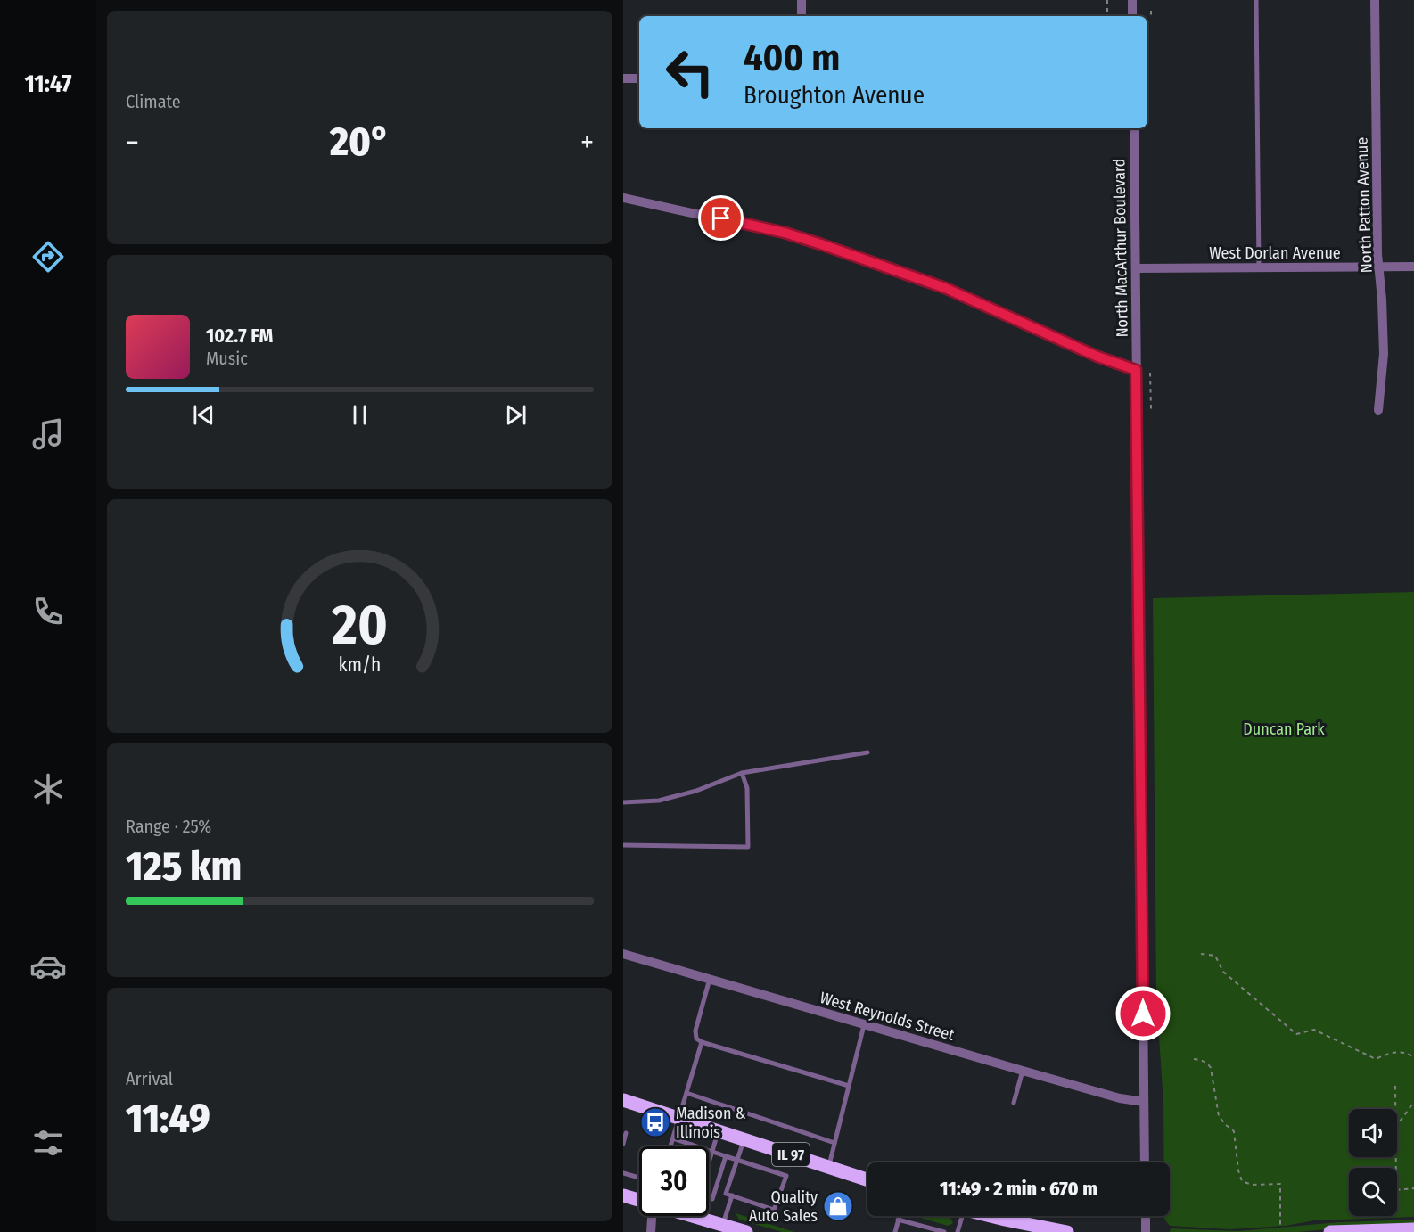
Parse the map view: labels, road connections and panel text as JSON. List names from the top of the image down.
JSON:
{
  "streets": {
    "main road": ["IL 97"],
    "street": [
      "North Patton Avenue",
      "North MacArthur Boulevard",
      "West Dorlan Avenue",
      "West Reynolds Street"
    ]
  },
  "crossings": [
    ["North Patton Avenue", "West Dorlan Avenue"],
    ["North MacArthur Boulevard", "West Dorlan Avenue"],
    ["North MacArthur Boulevard", "West Reynolds Street"]
  ],
  "parks": ["Duncan Park"],
  "places": {
    "bus stop": ["Madison & Illinois"],
    "shop": ["Quality Auto Sales"]
  },
  "page": {
    "tabs": "11:47",
    "tile": [
      "Climate",
      ["Range · 25%", "125 km"],
      ["Arrival", "11:49"]
    ],
    "turn": ["400 m", "Broughton Avenue"],
    "heat": ["−", "20°", "+"],
    "song": ["102.7 FM", "Music"],
    "limit": "30",
    "trip": "11:49 · 2 min · 670 m",
    "gauge": ["20", "km/h"]
  }
}
